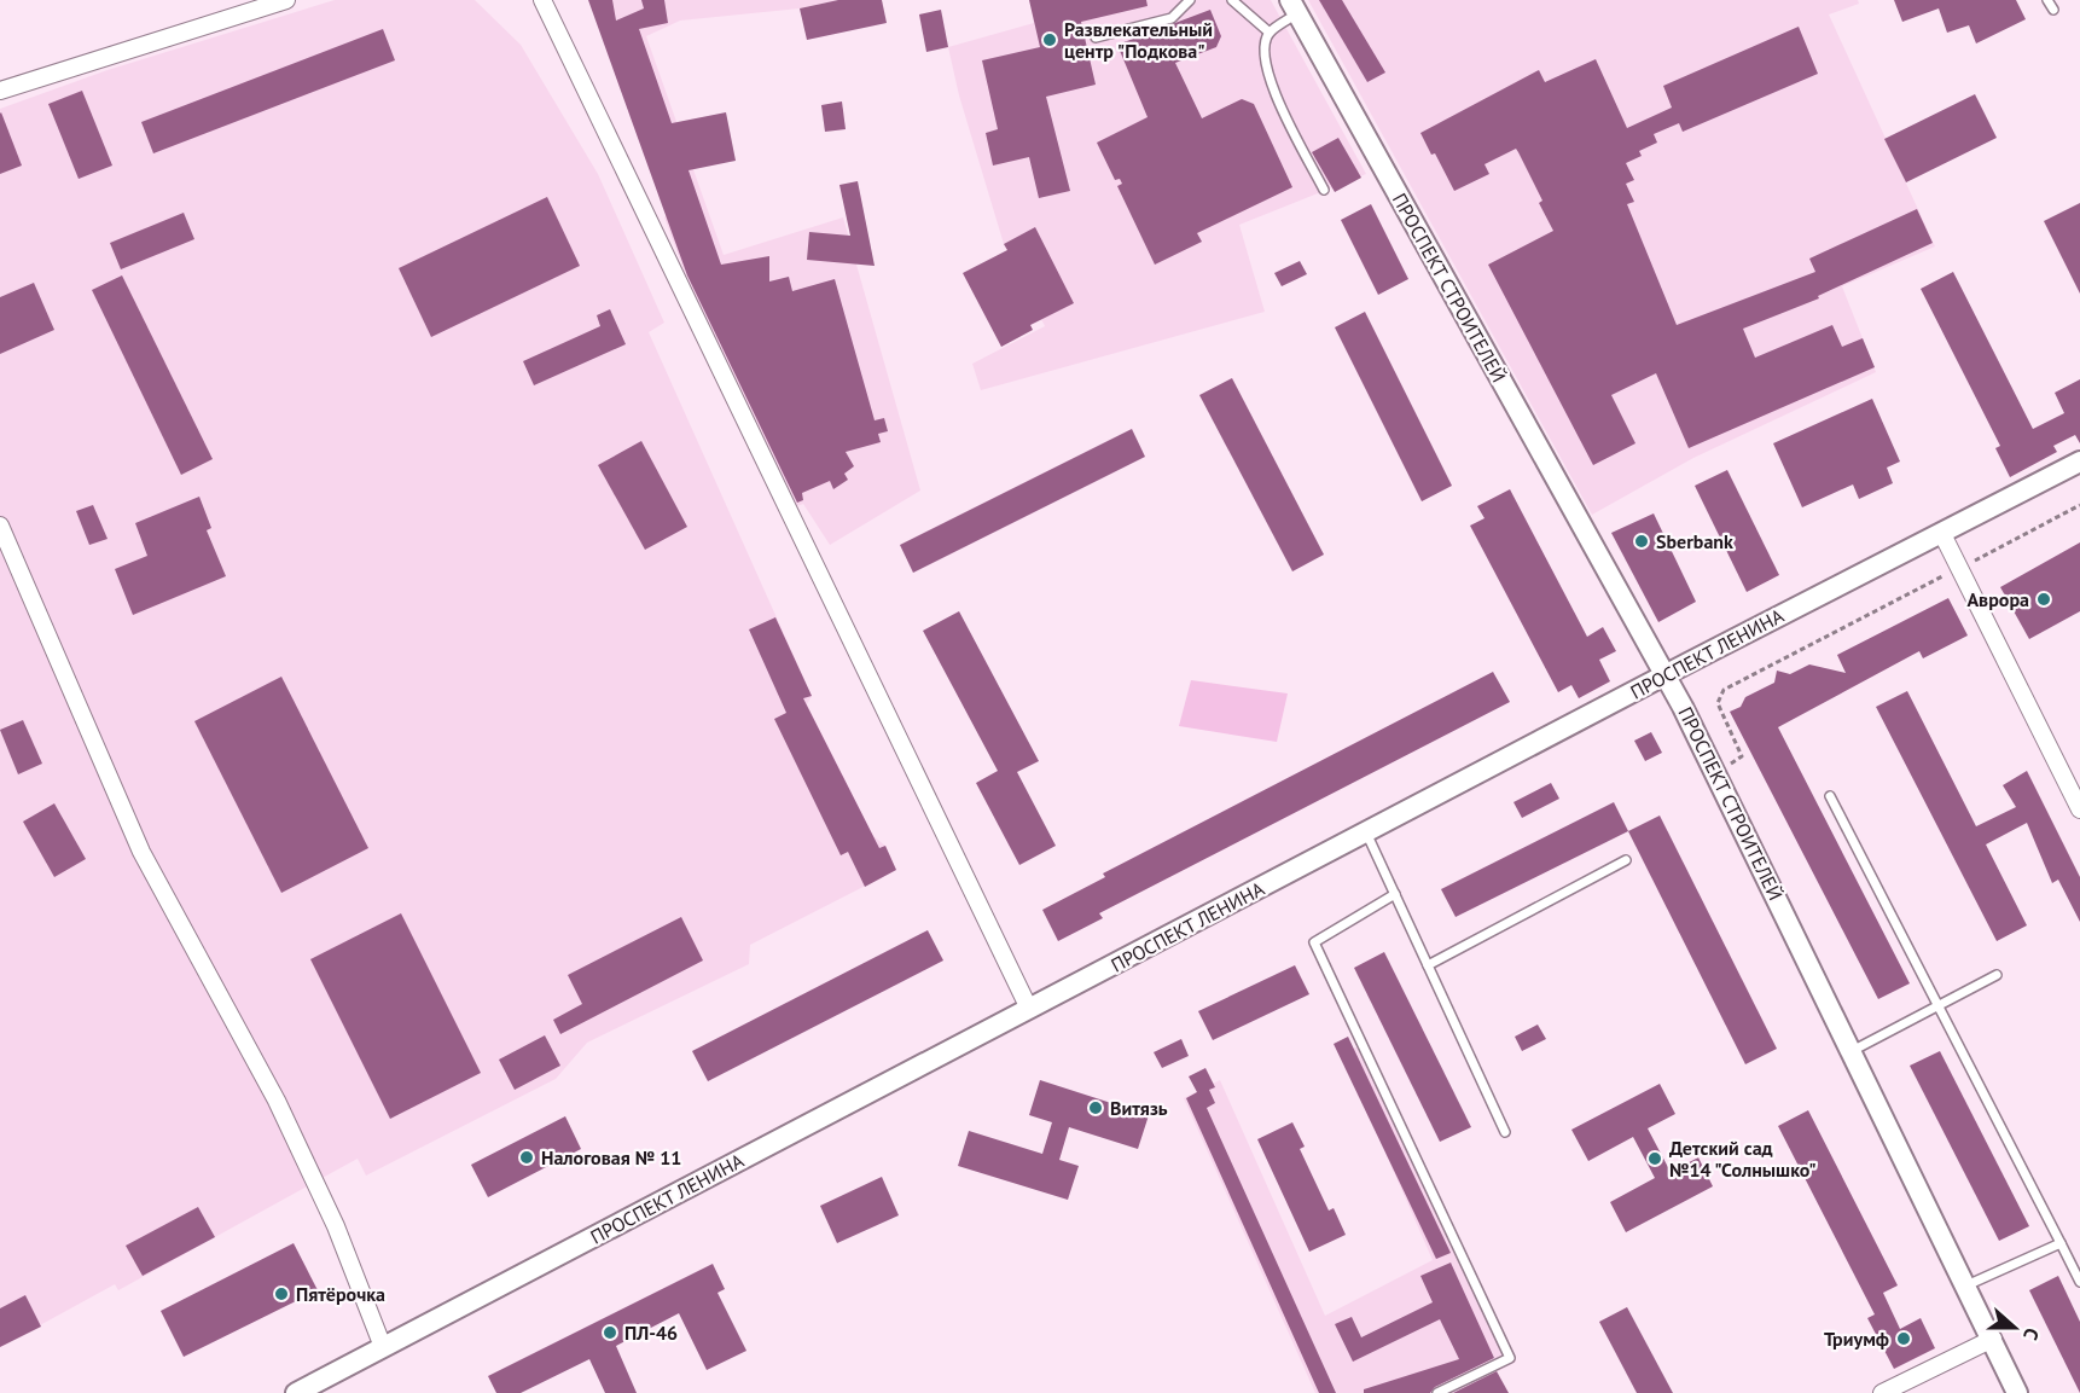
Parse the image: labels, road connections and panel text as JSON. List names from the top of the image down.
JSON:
{
  "streets": {
    "street": ["ПРОСПЕКТ СТРОИТЕЛЕЙ", "ПРОСПЕКТ ЛЕНИНА"]
  },
  "crossings": [
    ["ПРОСПЕКТ СТРОИТЕЛЕЙ", "ПРОСПЕКТ ЛЕНИНА"]
  ],
  "places": [
    "Развлекательный центр \"Подкова\"",
    "Sberbank",
    "Аврора",
    "Витязь",
    "Налоговая № 11",
    "Детский сад №14 \"Солнышко\"",
    "Пятёрочка",
    "ПЛ-46",
    "Триумф"
  ],
  "north": "right"
}
